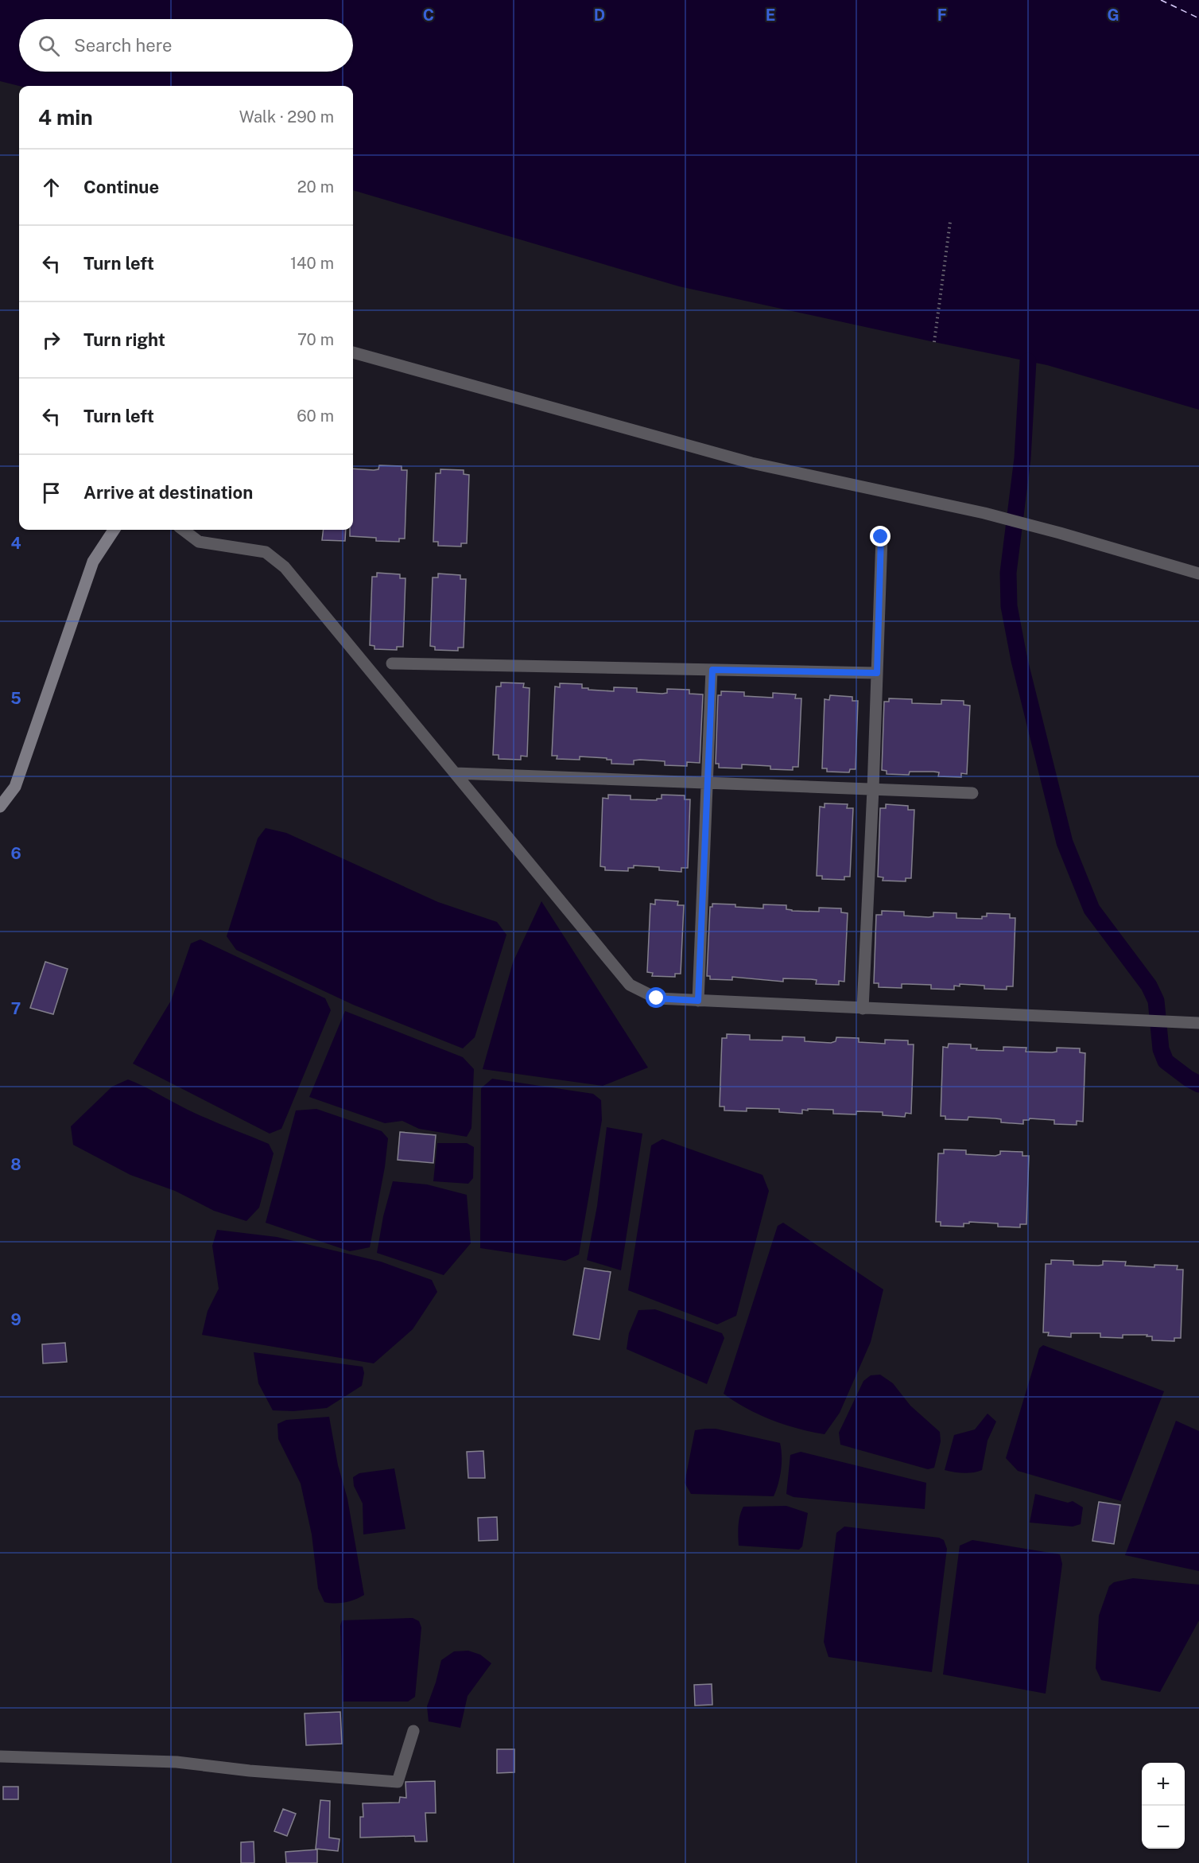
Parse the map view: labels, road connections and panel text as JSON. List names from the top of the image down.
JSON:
{
  "page": {
    "search": "Search here",
    "heading": ["4 min", "Walk · 290 m"],
    "list": [
      ["Continue", "20 m"],
      ["Turn left", "140 m"],
      ["Turn right", "70 m"],
      ["Turn left", "60 m"],
      "Arrive at destination"
    ],
    "map_buttons": ["+", "−"]
  },
  "grid": {
    "columns": [
      "C",
      "D",
      "E",
      "F",
      "G"
    ],
    "rows": [
      "4",
      "5",
      "6",
      "7",
      "8",
      "9"
    ]
  }
}
